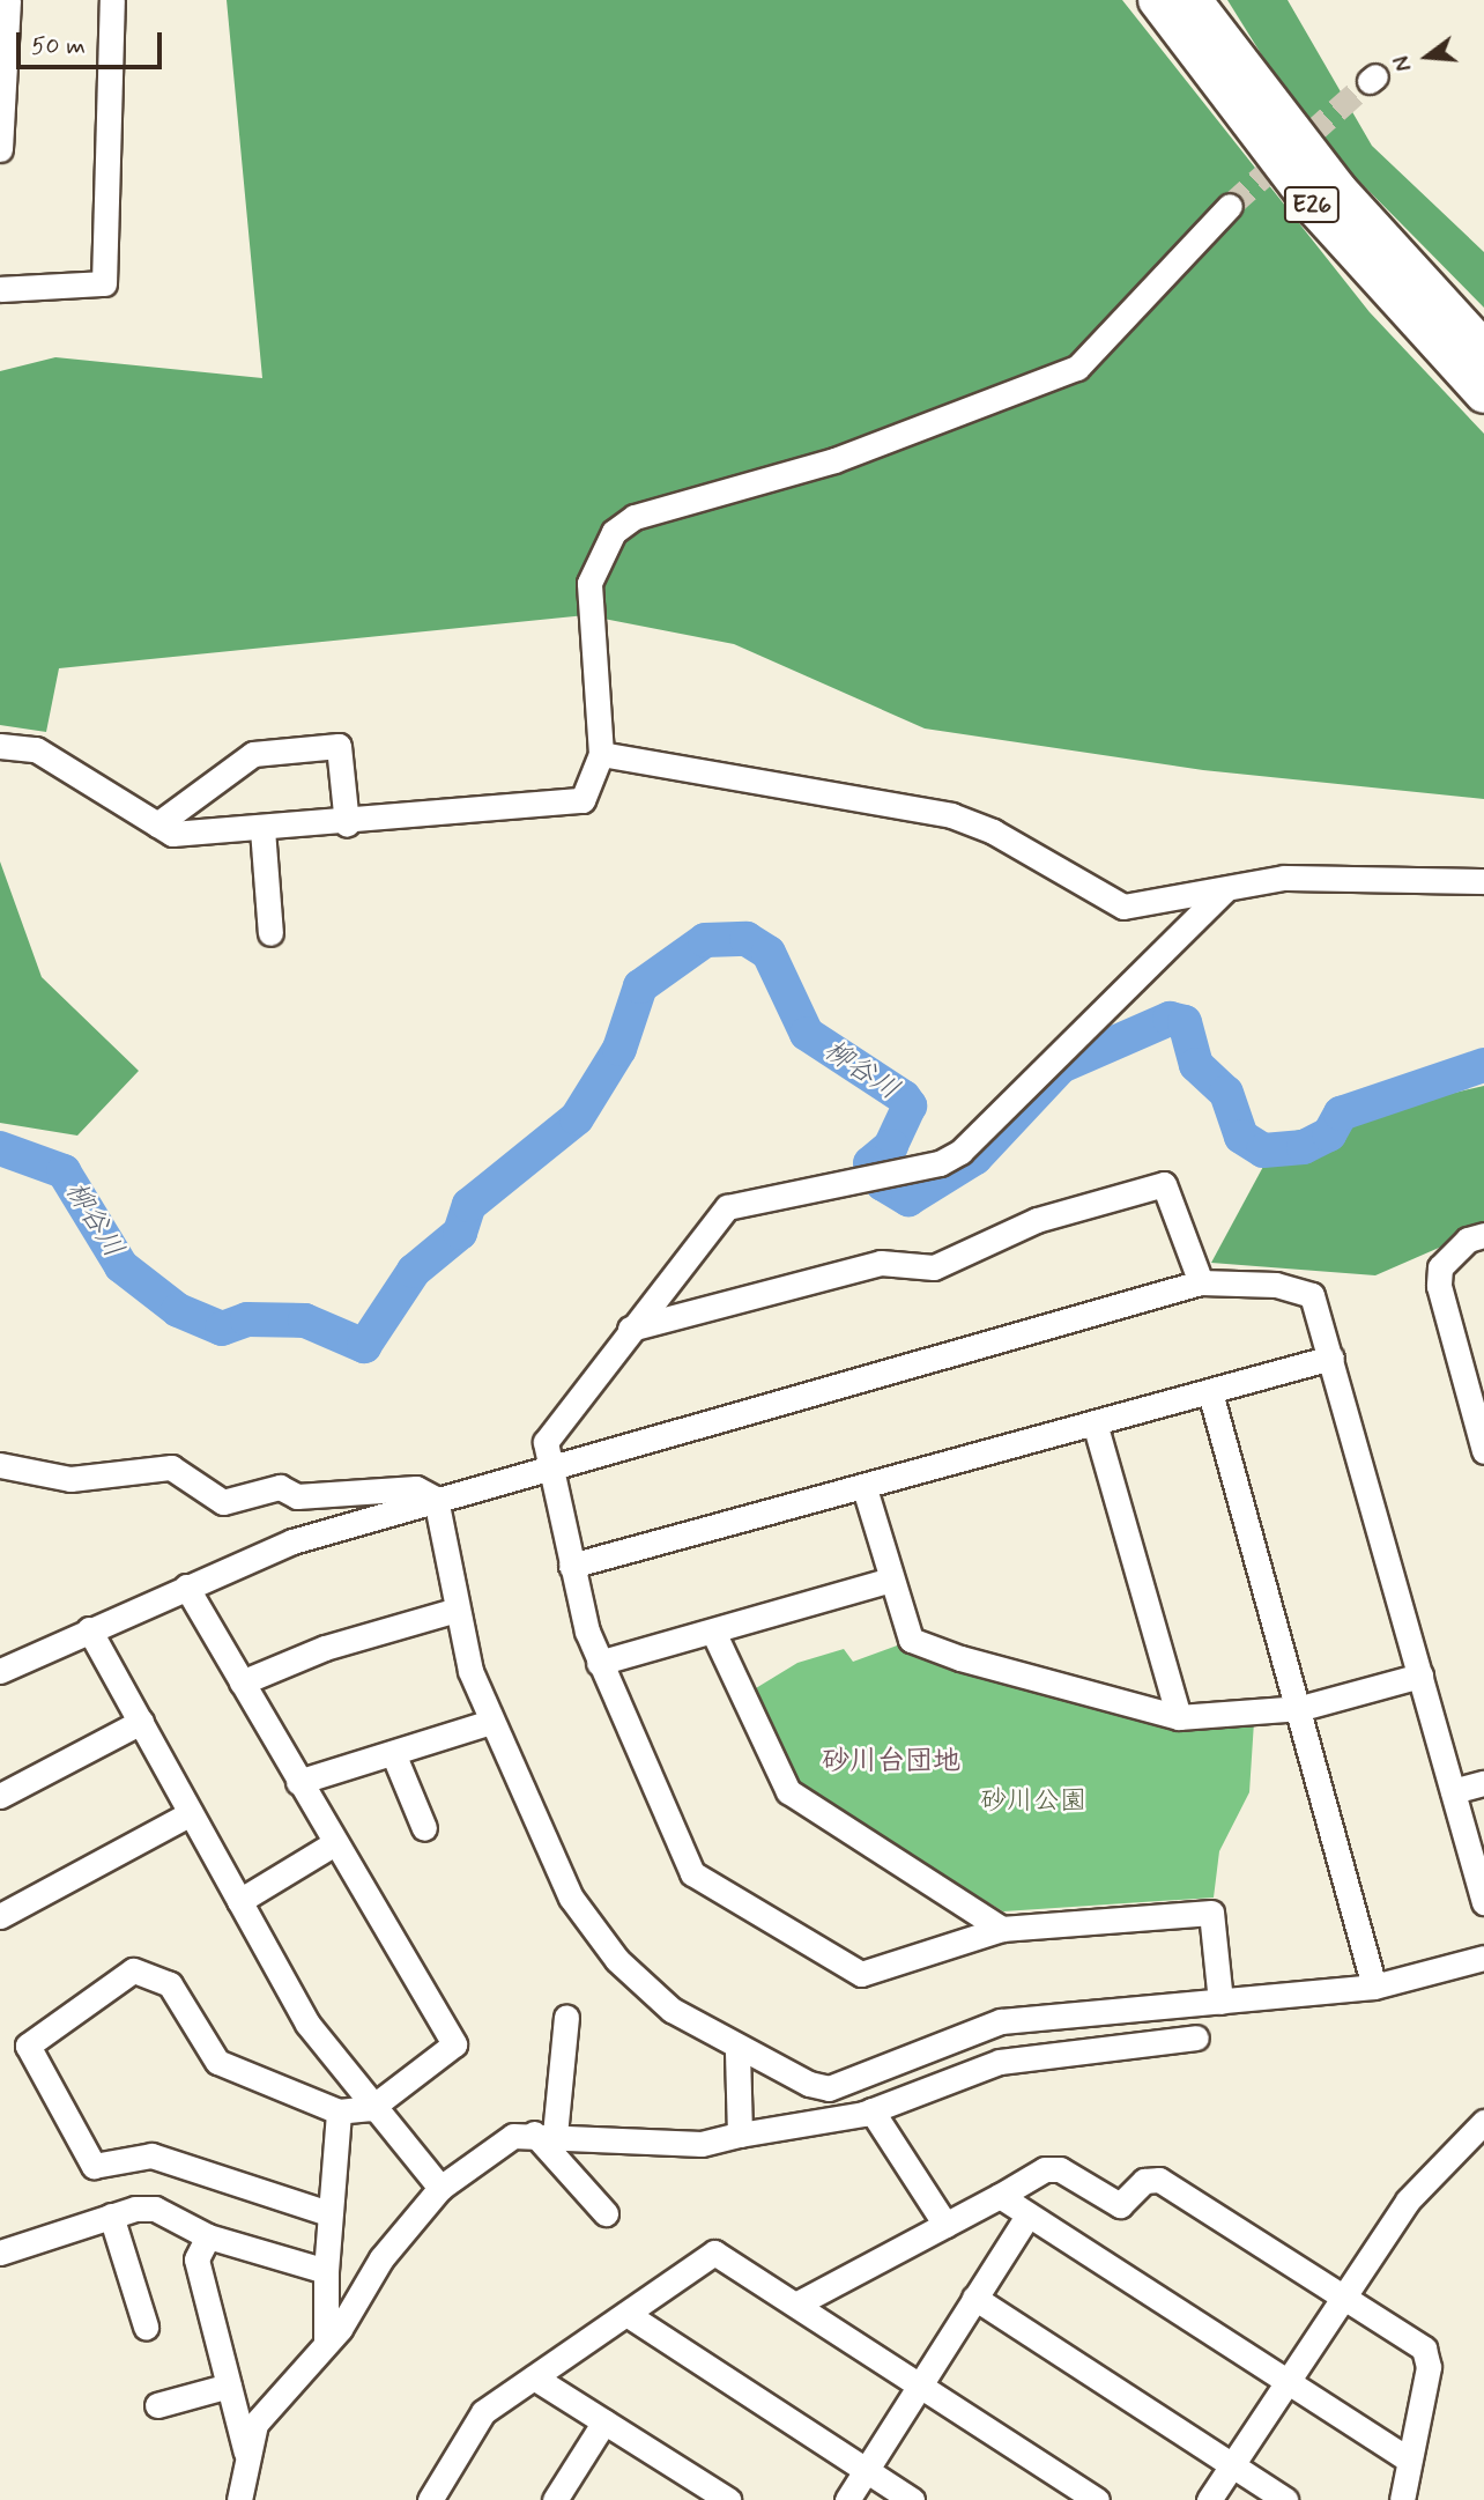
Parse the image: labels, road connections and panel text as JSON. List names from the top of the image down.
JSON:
{
  "streets": {
    "highway": ["E26"]
  },
  "districts": ["砂川台団地"],
  "water": ["柳谷川"],
  "parks": ["砂川公園"],
  "scale_bar": "50 m",
  "north": "left"
}
